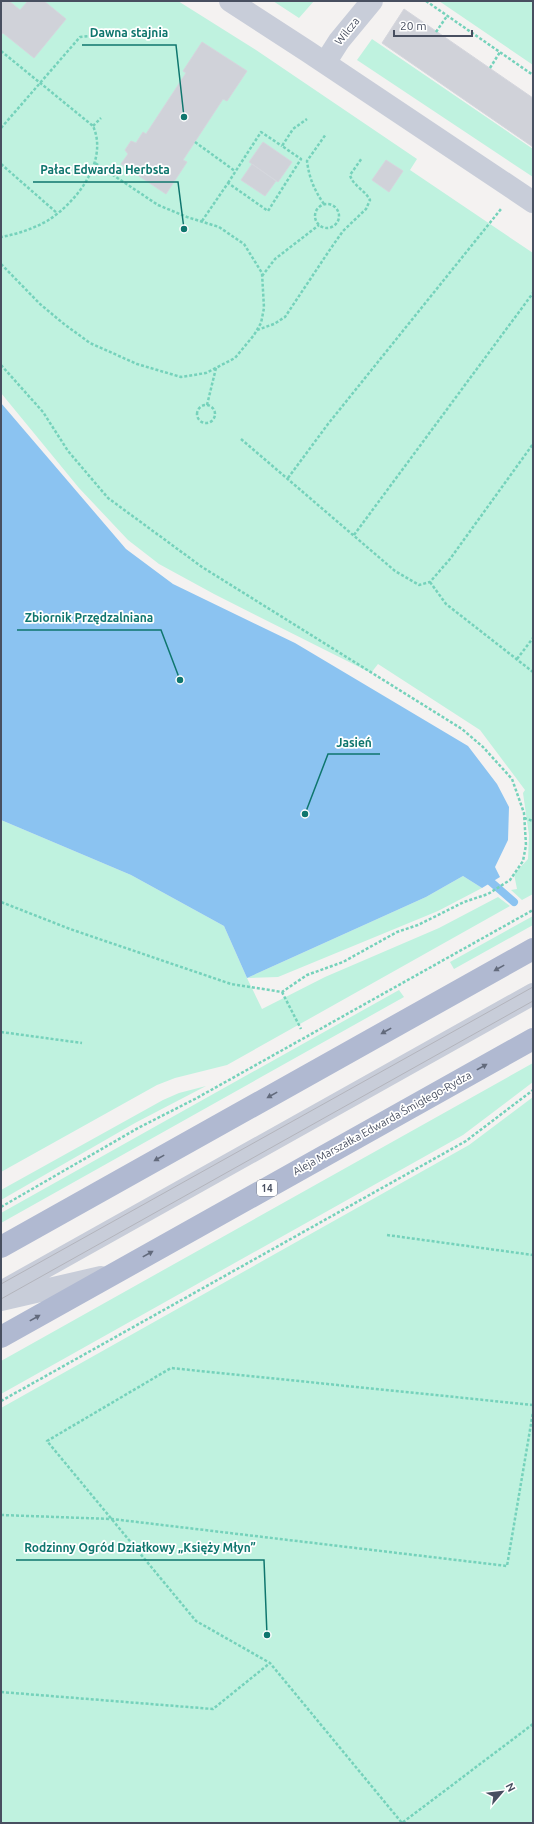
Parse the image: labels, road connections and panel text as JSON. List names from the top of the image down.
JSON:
{
  "streets": {
    "main road": ["Aleja Marszałka Edwarda Śmigłego-Rydza", "14"],
    "street": ["Wilcza"]
  },
  "places": [
    "Dawna stajnia",
    "Pałac Edwarda Herbsta",
    "Zbiornik Przędzalniana",
    "Jasień",
    "Rodzinny Ogród Działkowy „Księży Młyn”"
  ],
  "scale_bar": "20 m",
  "north": "top right"
}
